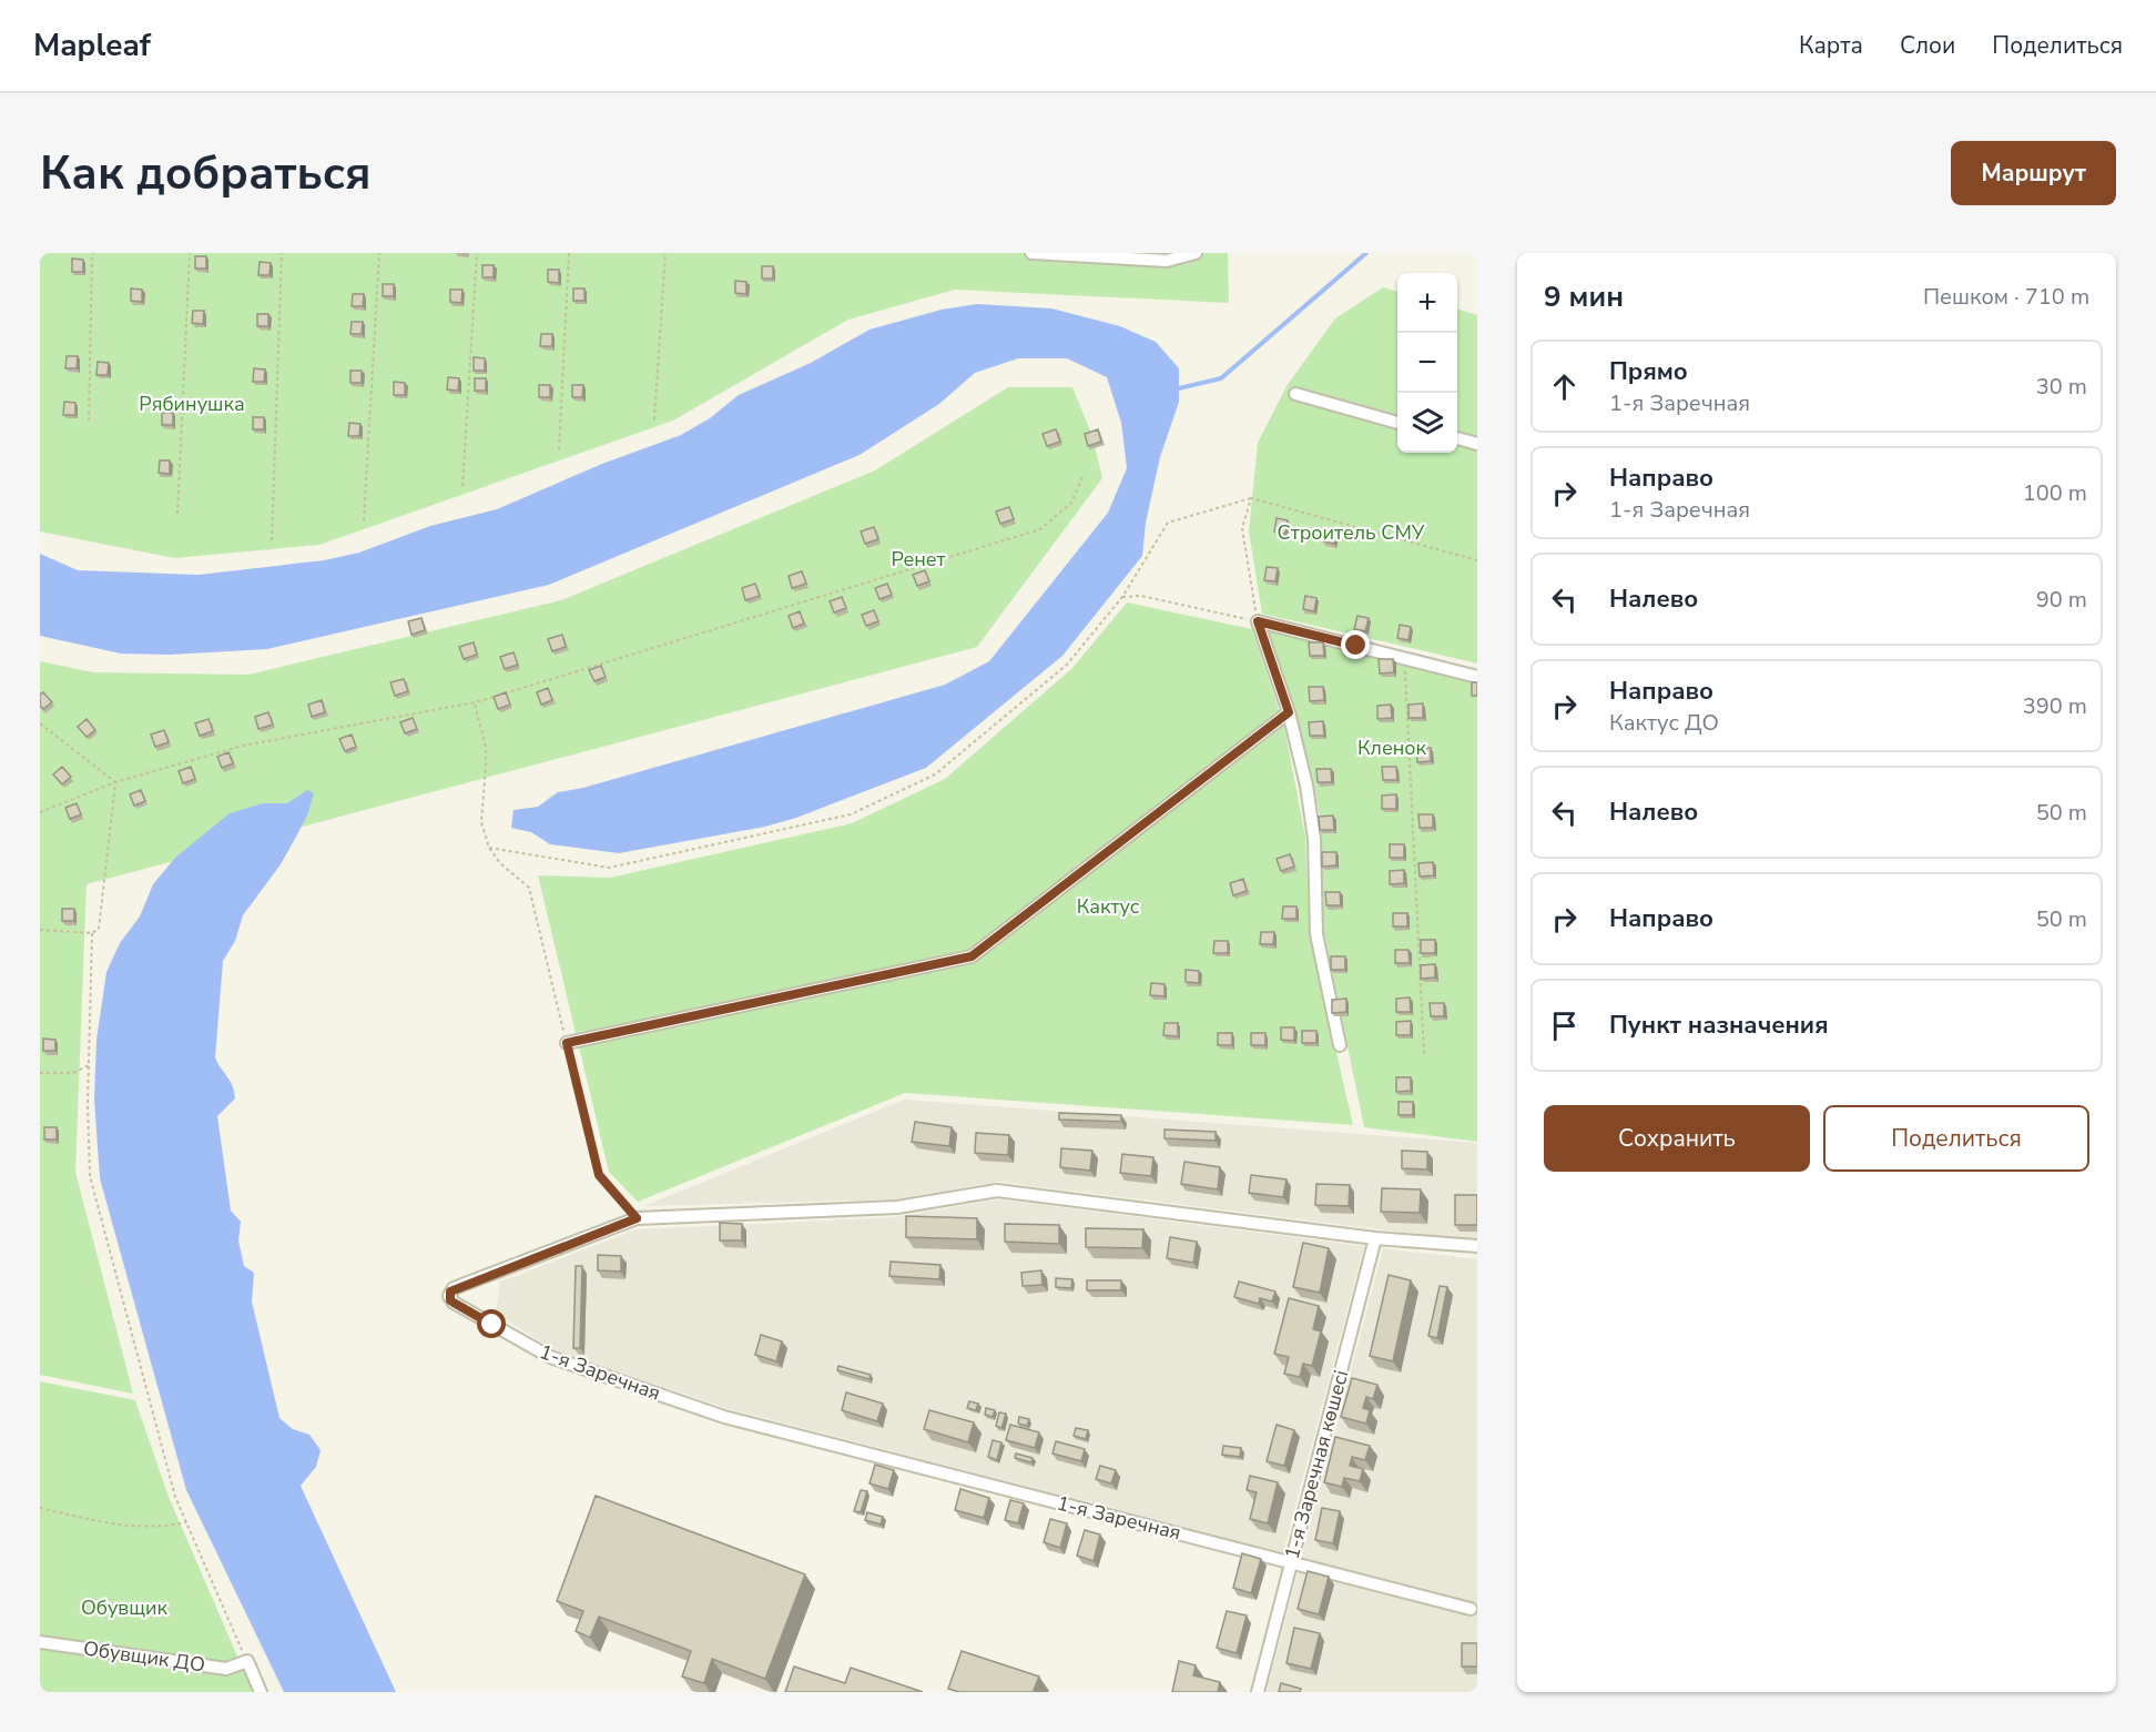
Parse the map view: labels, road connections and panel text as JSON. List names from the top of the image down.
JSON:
{
  "streets": {
    "street": ["1-я Заречная", "1-я Заречная көшесі", "Обувщик ДО"]
  },
  "crossings": [
    ["1-я Заречная", "1-я Заречная көшесі"]
  ],
  "parks": [
    "Рябинушка",
    "Строитель СМУ",
    "Ренет",
    "Кленок",
    "Кактус",
    "Обувщик"
  ],
  "page": {
    "header": "Mapleaf",
    "nav": ["Карта", "Слои", "Поделиться"],
    "buttons": [
      "Маршрут",
      ["Сохранить", "Поделиться"]
    ],
    "title": "Как добраться",
    "heading": ["9 мин", "Пешком · 710 m"],
    "map_buttons": ["+", "−"],
    "list": [
      ["Прямо", "1-я Заречная", "30 m"],
      ["Направо", "1-я Заречная", "100 m"],
      ["Налево", "90 m"],
      ["Направо", "Кактус ДО", "390 m"],
      ["Налево", "50 m"],
      ["Направо", "50 m"],
      "Пункт назначения"
    ]
  }
}
